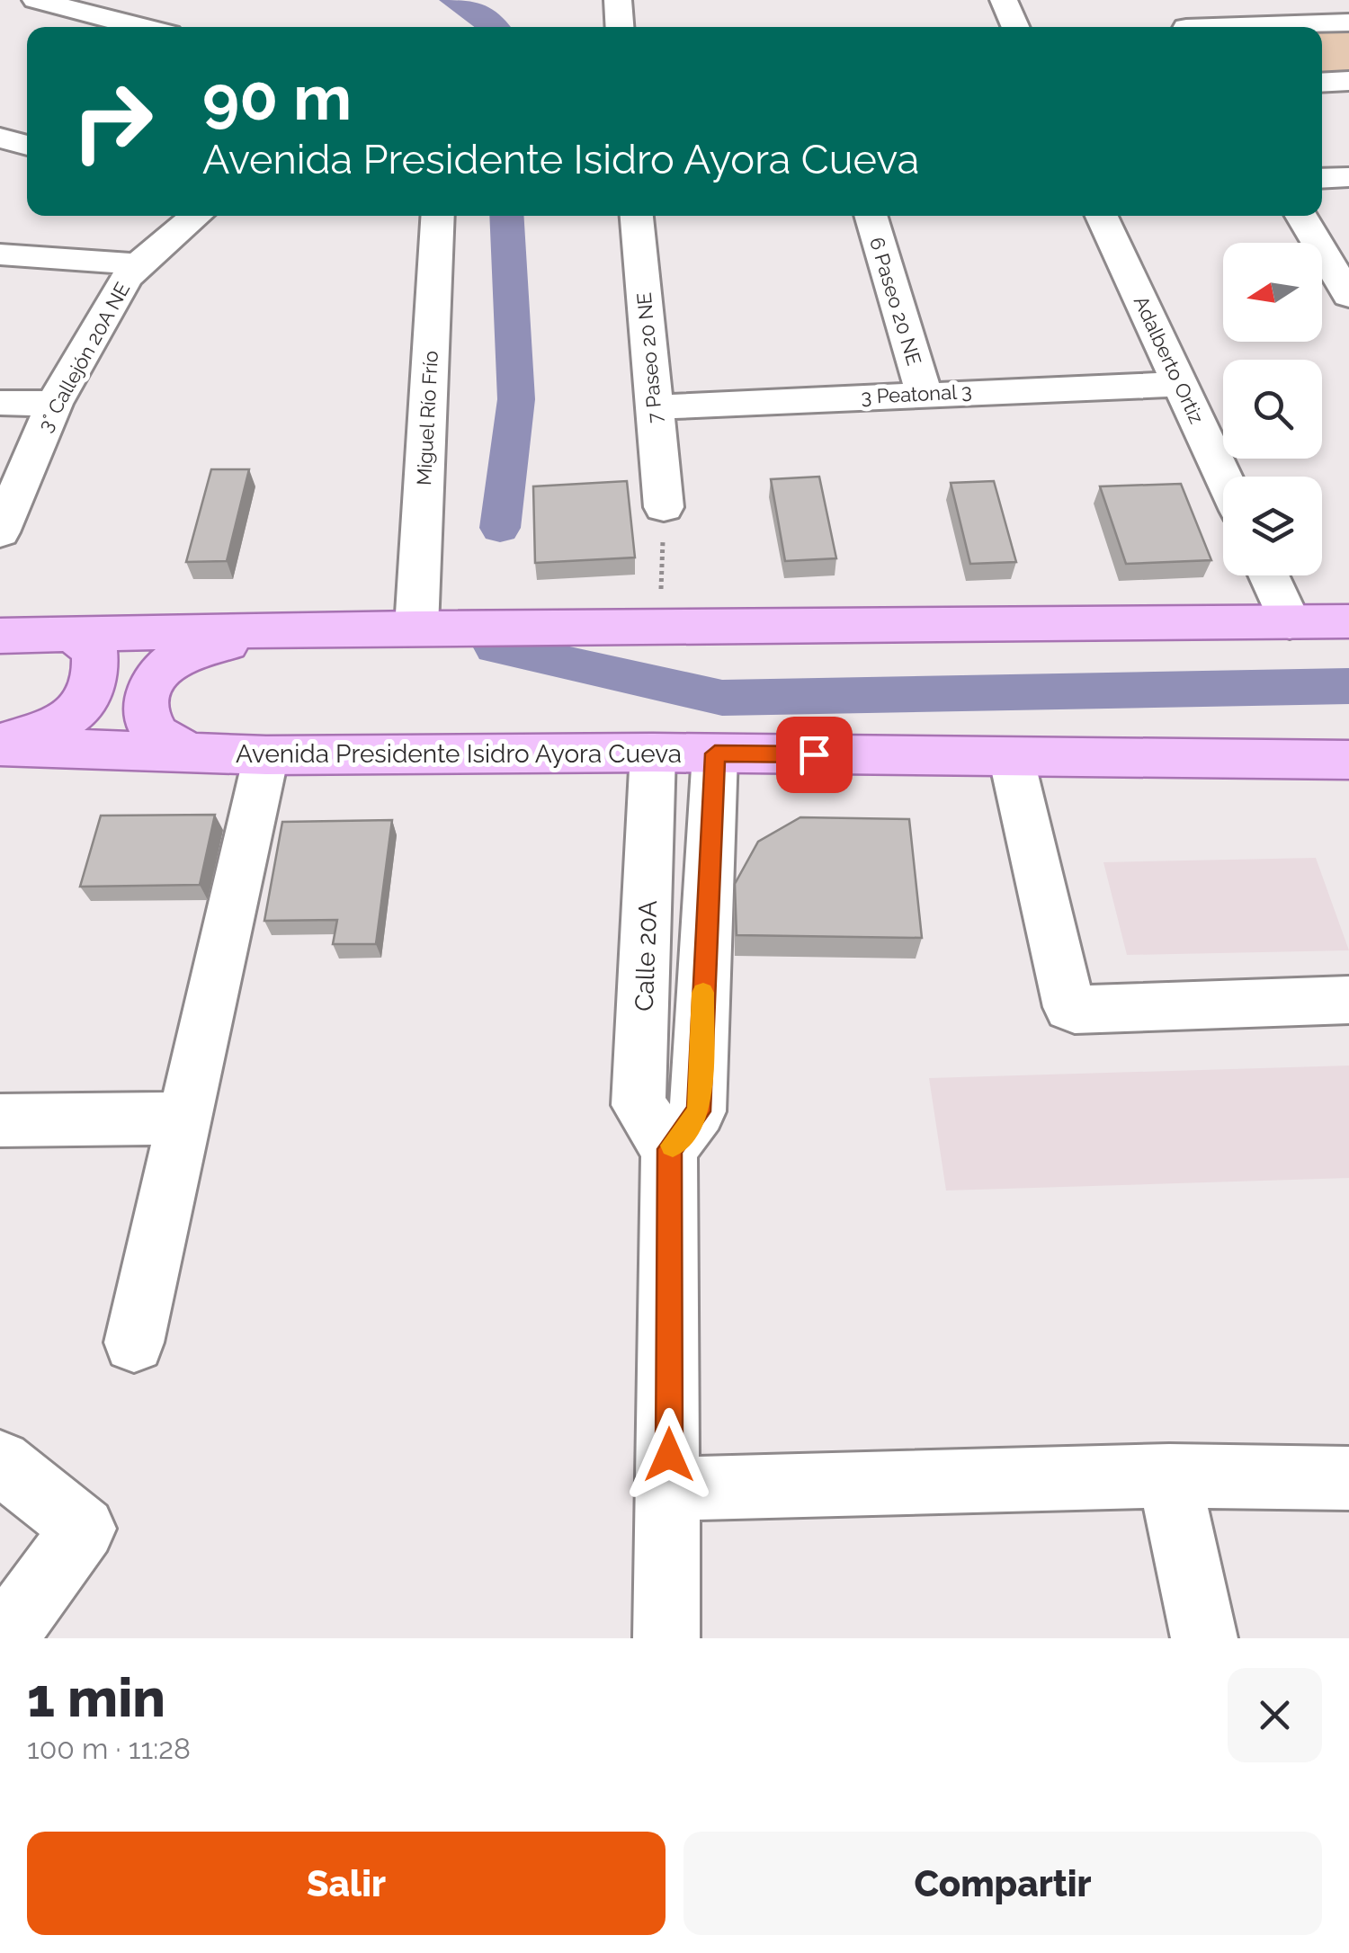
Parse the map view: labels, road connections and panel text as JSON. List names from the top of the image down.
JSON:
{
  "streets": {
    "main road": ["Avenida Presidente Isidro Ayora Cueva"],
    "street": [
      "6 Paseo 20 NE",
      "3° Callejón 20A NE",
      "7 Paseo 20 NE",
      "Adalberto Ortiz",
      "3 Peatonal 3",
      "Miguel Río Frío",
      "Calle 20A"
    ]
  },
  "crossings": [
    ["6 Paseo 20 NE", "3 Peatonal 3"],
    ["7 Paseo 20 NE", "3 Peatonal 3"],
    ["Adalberto Ortiz", "3 Peatonal 3"],
    ["Avenida Presidente Isidro Ayora Cueva", "Calle 20A"]
  ],
  "north": "left",
  "page": {
    "turn": ["90 m", "Avenida Presidente Isidro Ayora Cueva"],
    "heading": ["1 min", "100 m · 11:28"],
    "buttons": ["Salir", "Compartir"]
  }
}
